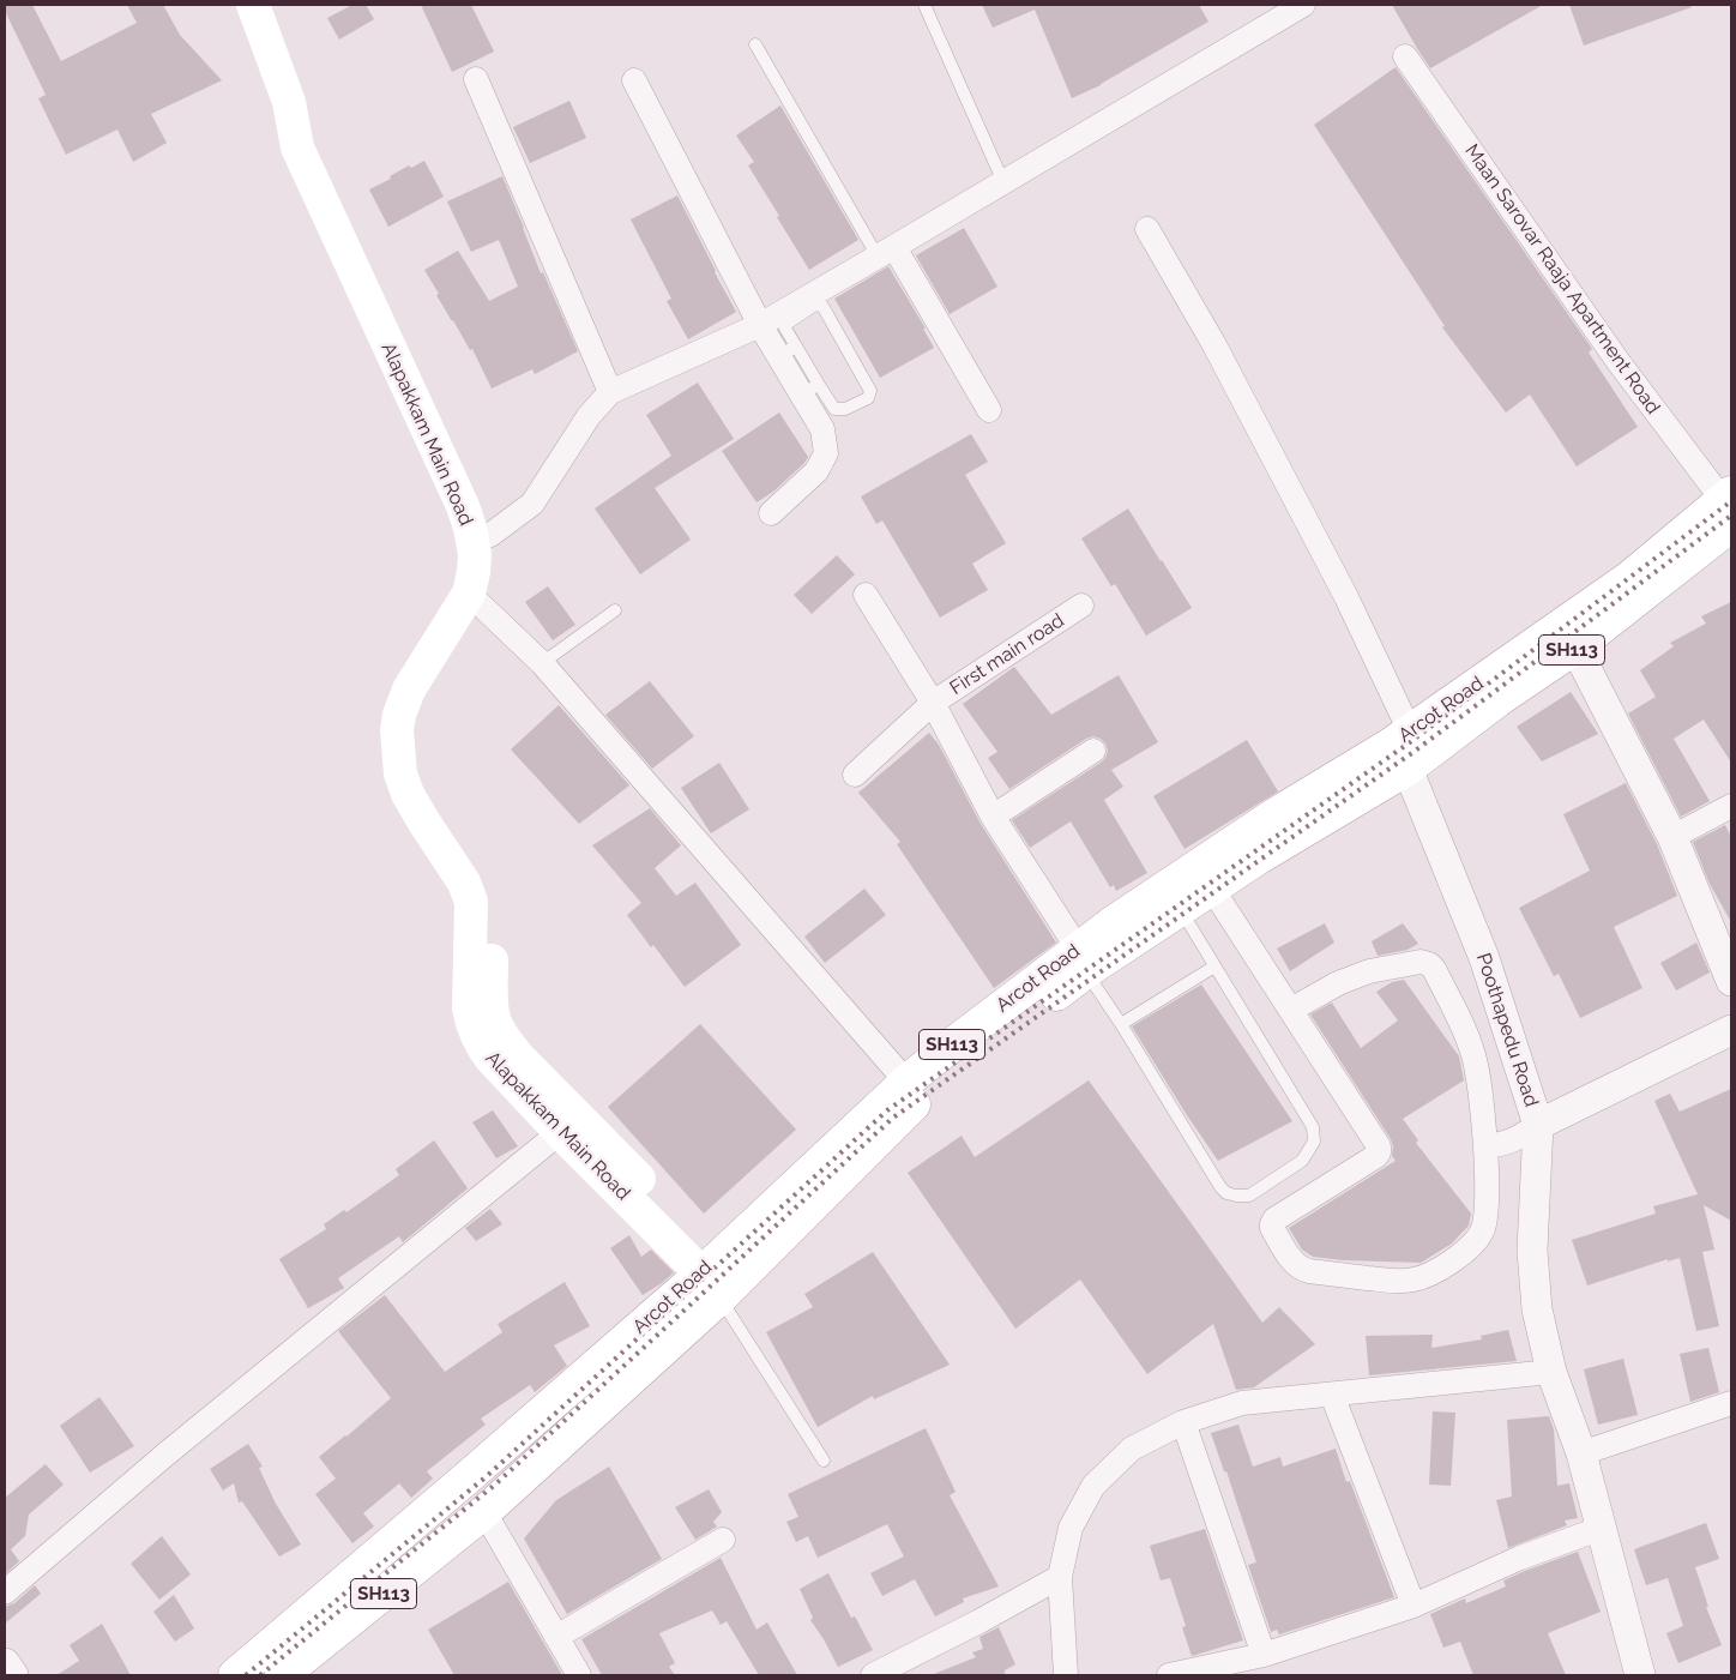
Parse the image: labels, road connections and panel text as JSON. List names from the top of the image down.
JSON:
{
  "streets": {
    "main road": ["Alapakkam Main Road", "SH113", "Arcot Road"],
    "street": ["Maan Sarovar Raaja Apartment Road", "First main road", "Poothapedu Road"]
  },
  "crossings": [
    ["Maan Sarovar Raaja Apartment Road", "Arcot Road"],
    ["Alapakkam Main Road", "Arcot Road"],
    ["First main road", "Arcot Road"],
    ["Arcot Road", "Poothapedu Road"]
  ]
}
